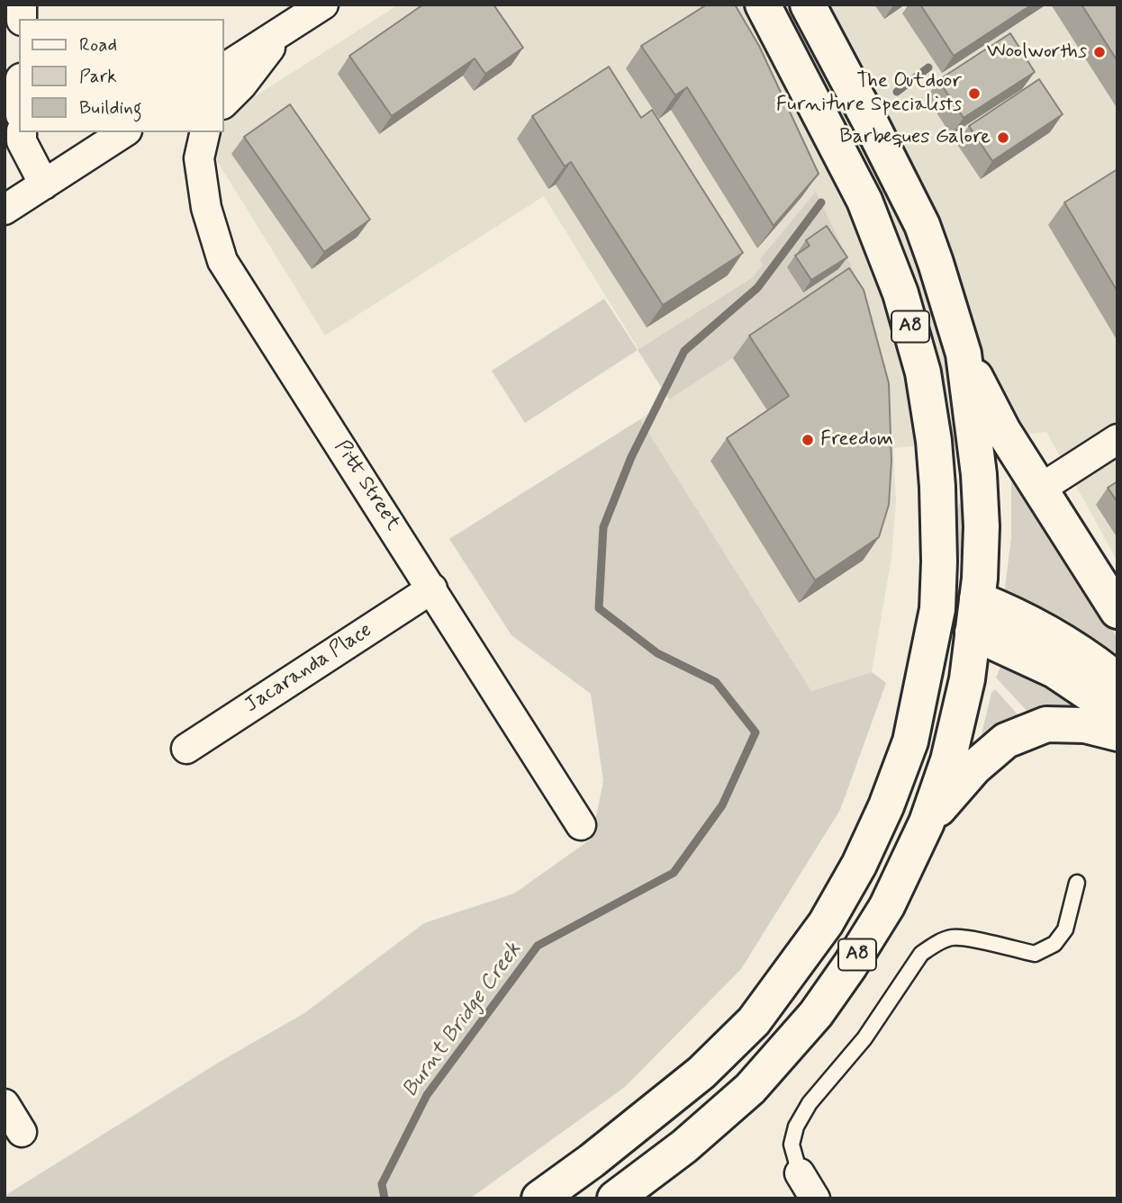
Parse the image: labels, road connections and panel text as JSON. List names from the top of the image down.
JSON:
{
  "streets": {
    "main road": ["A8"],
    "street": ["Pitt Street", "Jacaranda Place"]
  },
  "crossings": [
    ["Pitt Street", "Jacaranda Place"]
  ],
  "water": ["Burnt Bridge Creek"],
  "places": [
    "Woolworths",
    "The Outdoor Furniture Specialists",
    "Barbeques Galore",
    "Freedom"
  ],
  "legend": ["Road", "Park", "Building"]
}
